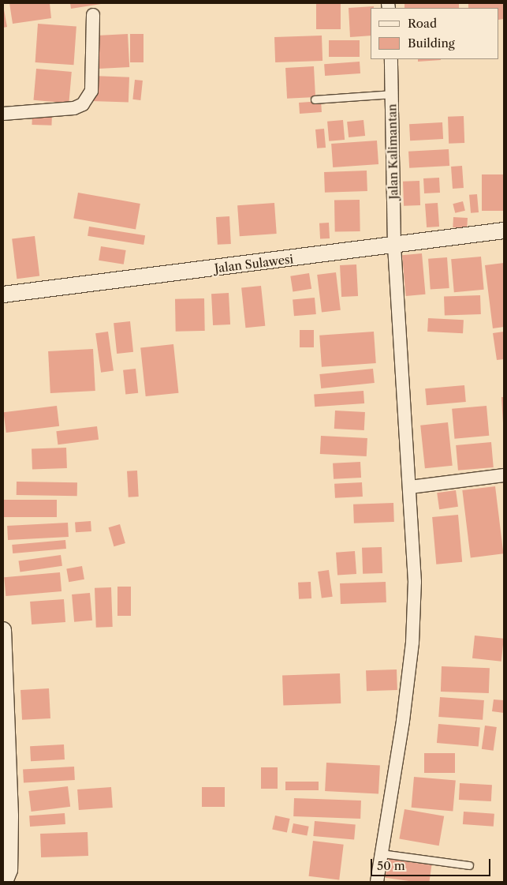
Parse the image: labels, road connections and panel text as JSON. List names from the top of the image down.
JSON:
{
  "streets": {
    "street": ["Jalan Kalimantan", "Jalan Sulawesi"]
  },
  "crossings": [
    ["Jalan Kalimantan", "Jalan Sulawesi"]
  ],
  "legend": ["Road", "Building"],
  "scale_bar": "50 m"
}
